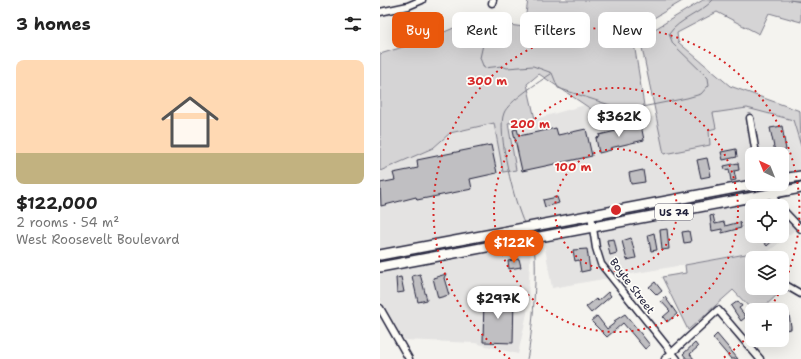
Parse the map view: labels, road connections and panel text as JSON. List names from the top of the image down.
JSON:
{
  "streets": {
    "highway": ["US 74"],
    "street": ["Boyte Street"]
  },
  "crossings": [
    ["US 74", "Boyte Street"]
  ],
  "north": "top left",
  "page": {
    "heading": "3 homes",
    "chip": [
      "Buy",
      "Rent",
      "Filters",
      "New"
    ],
    "list": [
      {
        "name": "$122,000",
        "note": "2 rooms · 54 m² · West Roosevelt Boulevard"
      }
    ],
    "price": ["$362K", "$122K", "$297K"],
    "map_buttons": "+"
  },
  "rings": ["300 m", "200 m", "100 m"]
}
